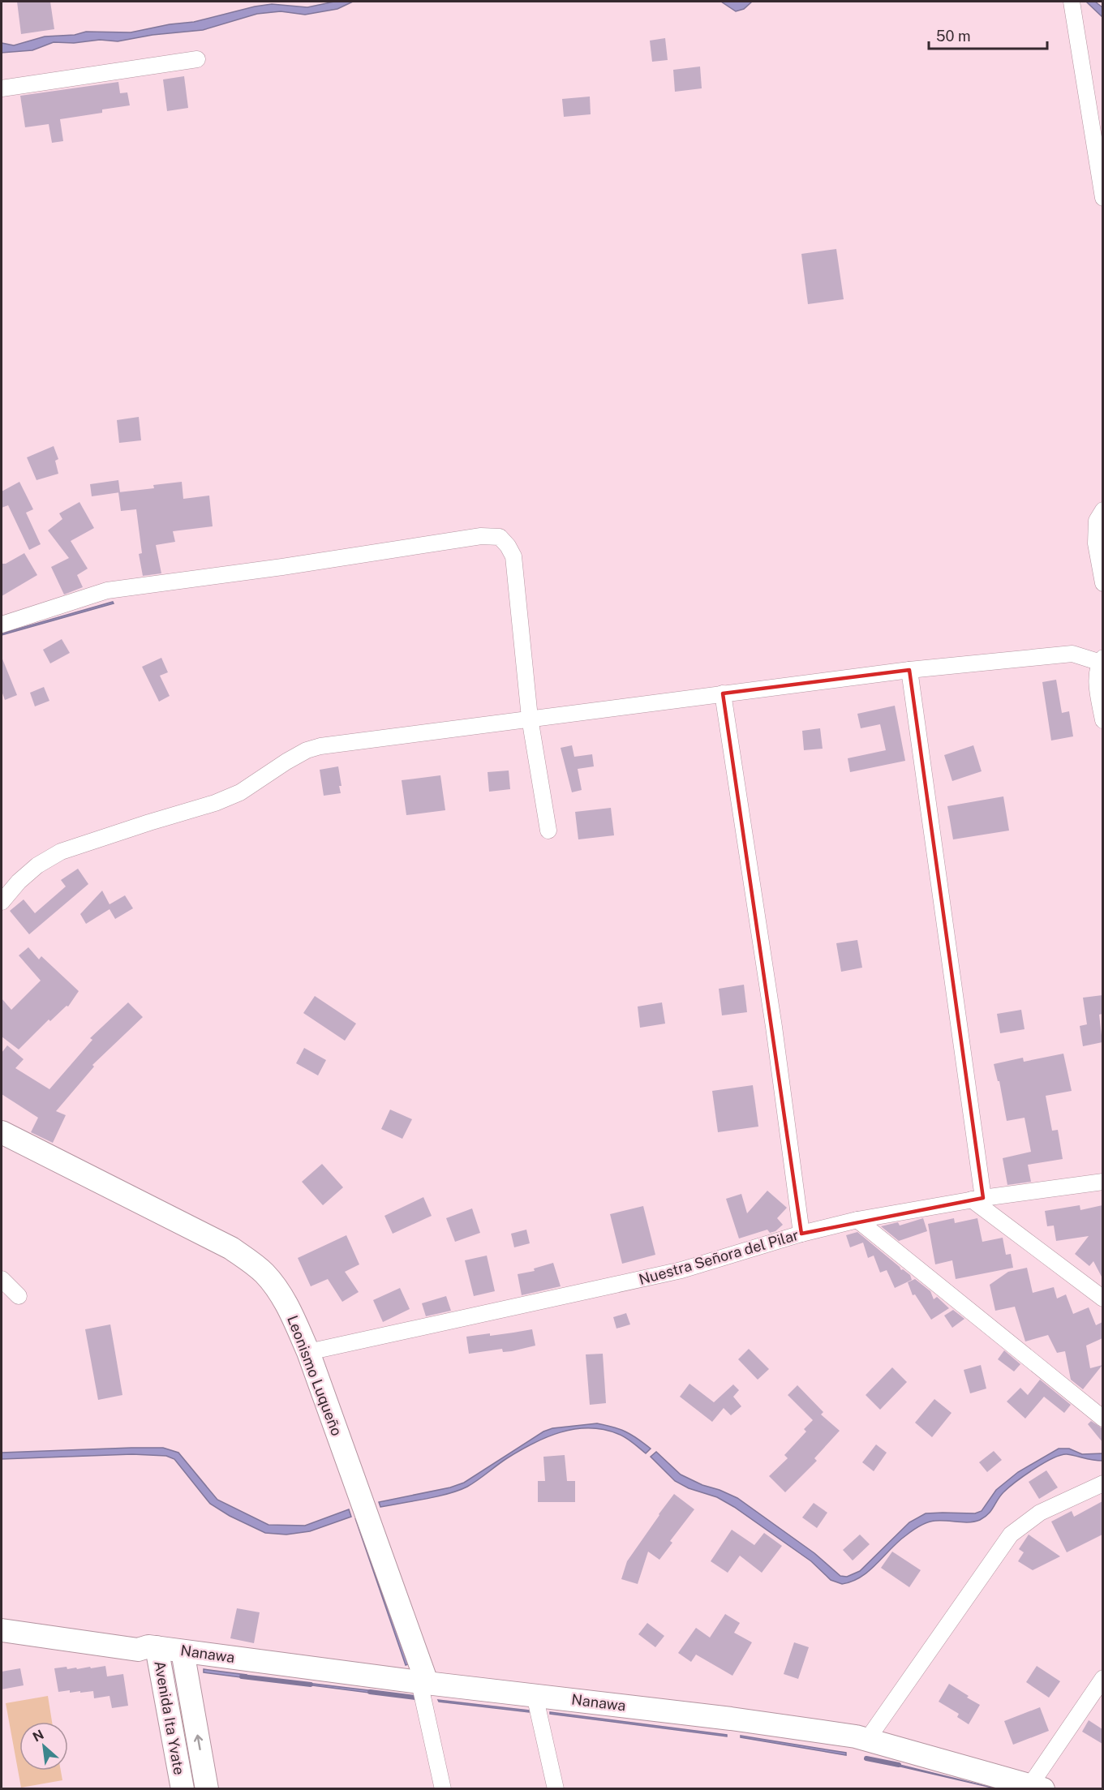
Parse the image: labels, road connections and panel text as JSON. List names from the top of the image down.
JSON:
{
  "streets": {
    "main road": ["Leonismo Luqueño", "Nanawa", "Avenida Ita Yvate"],
    "street": ["Nuestra Señora del Pilar"]
  },
  "crossings": [
    ["Nuestra Señora del Pilar", "Leonismo Luqueño"],
    ["Leonismo Luqueño", "Nanawa"],
    ["Nanawa", "Avenida Ita Yvate"]
  ],
  "scale_bar": "50 m",
  "north": "top left"
}
